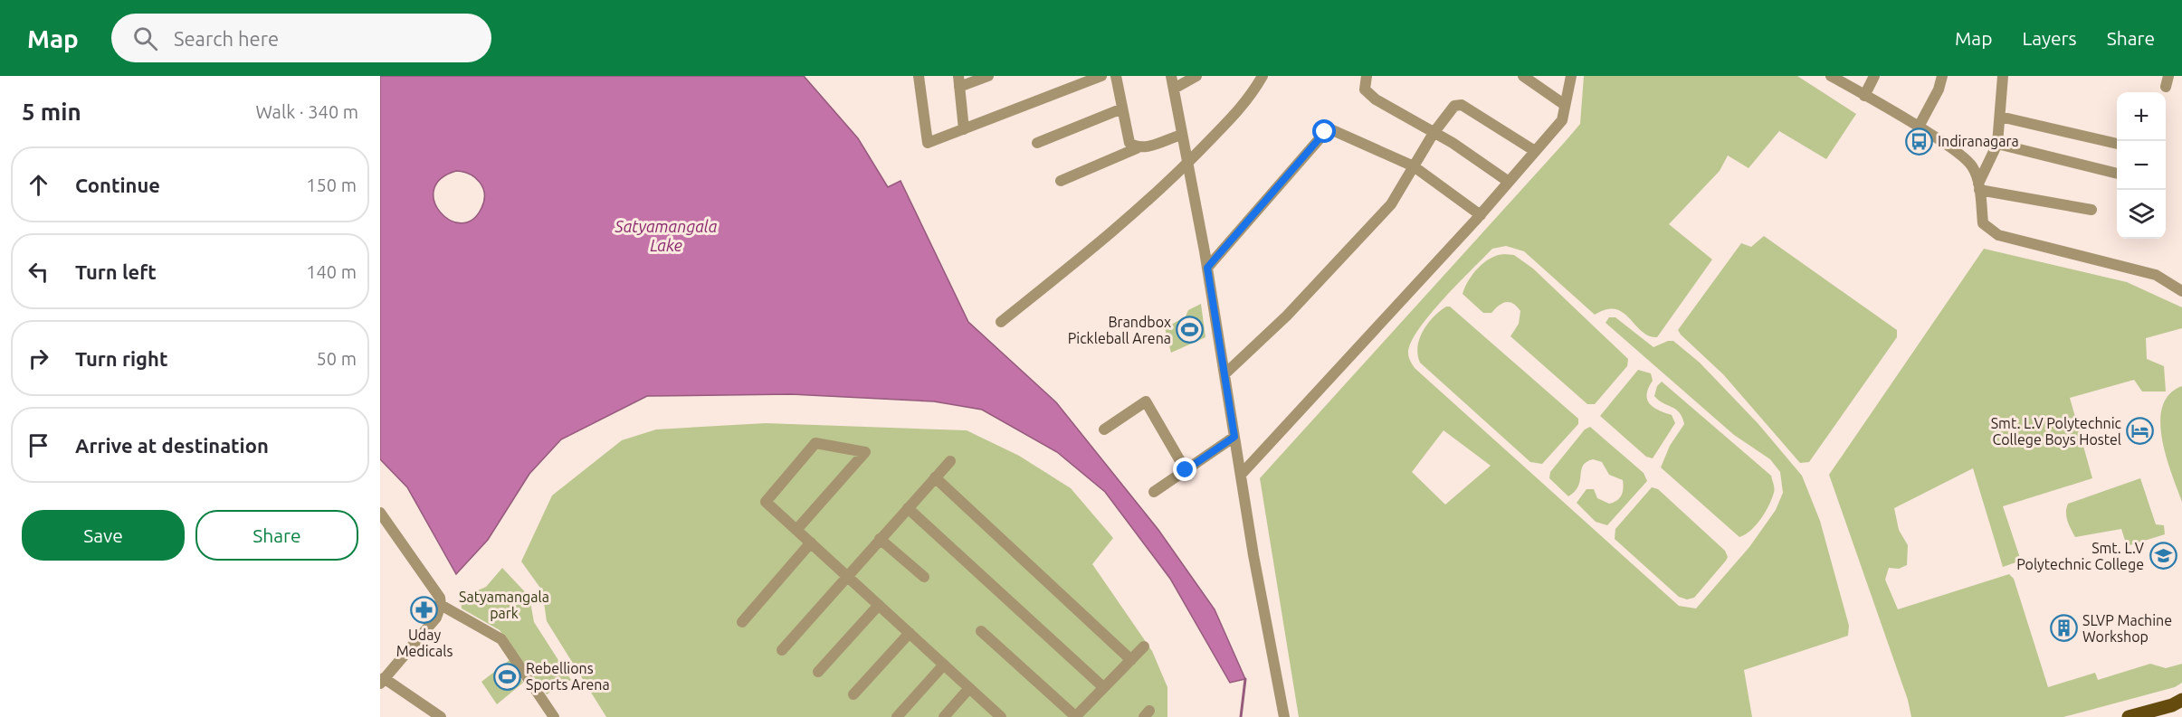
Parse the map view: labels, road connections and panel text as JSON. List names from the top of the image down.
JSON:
{
  "water": ["Satyamangala Lake"],
  "parks": ["Satyamangala park"],
  "places": {
    "bus stop": ["Indiranagara"],
    "sports": ["Brandbox Pickleball Arena", "Rebellions Sports Arena"],
    "hotel": ["Smt. L.V Polytechnic College Boys Hostel"],
    "school or university": ["Smt. L.V Polytechnic College"],
    "pharmacy": ["Uday Medicals"],
    "building": ["SLVP Machine Workshop"]
  },
  "page": {
    "header": "Map",
    "search": "Search here",
    "nav": ["Map", "Layers", "Share"],
    "heading": ["5 min", "Walk · 340 m"],
    "map_buttons": ["+", "−"],
    "list": [
      ["Continue", "150 m"],
      ["Turn left", "140 m"],
      ["Turn right", "50 m"],
      "Arrive at destination"
    ],
    "buttons": ["Save", "Share"]
  }
}
